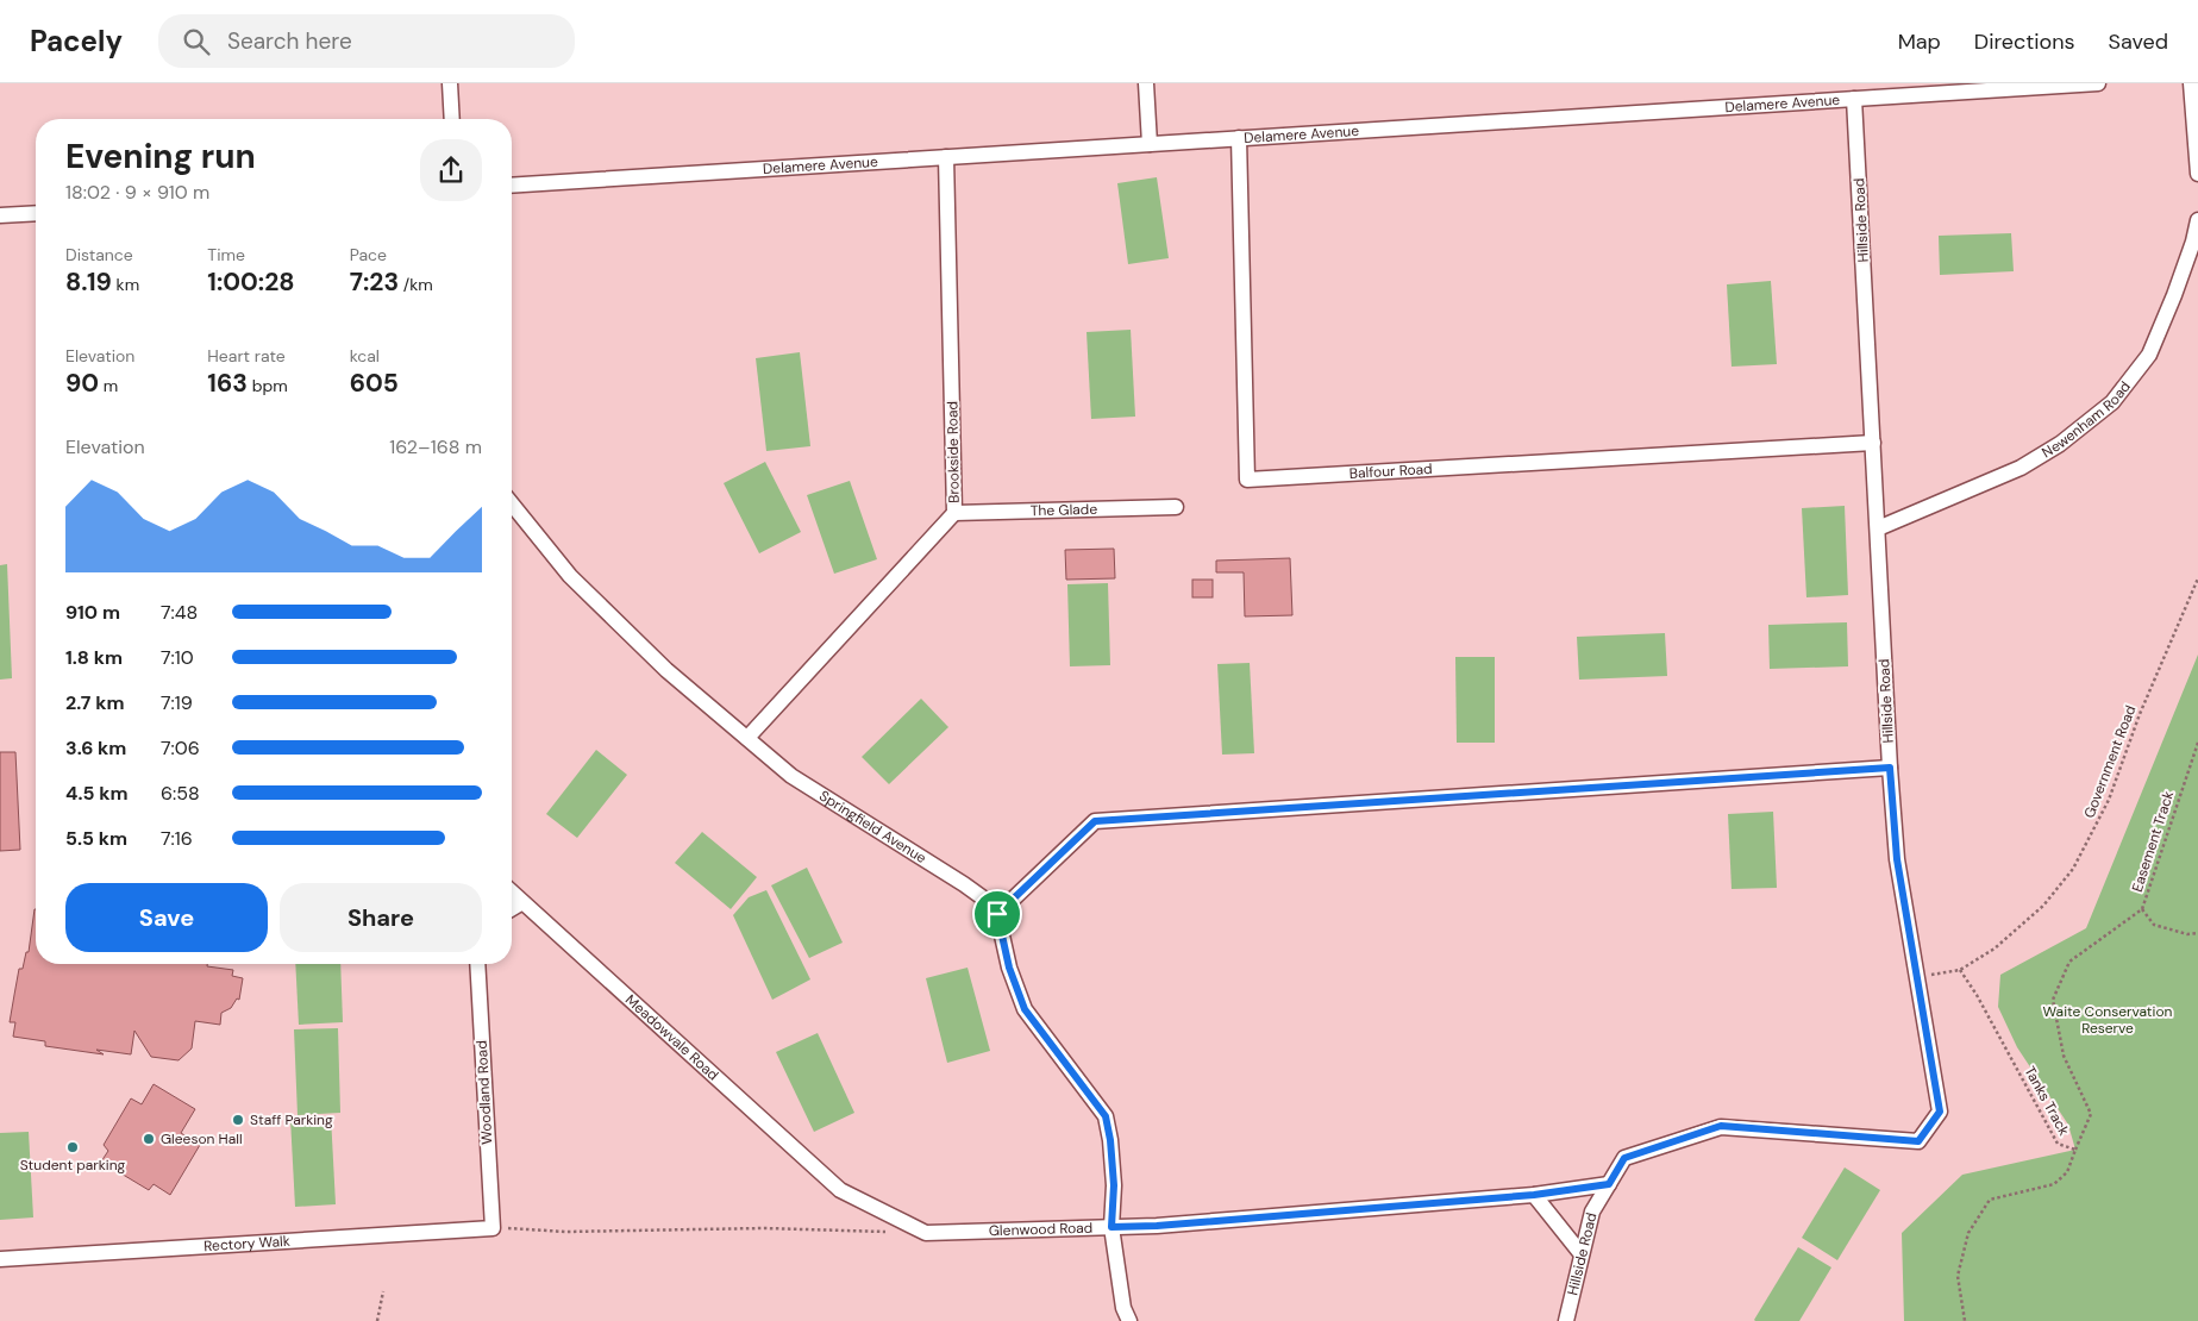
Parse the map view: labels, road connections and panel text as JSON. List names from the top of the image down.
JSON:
{
  "streets": {
    "street": [
      "Delamere Avenue",
      "Hillside Road",
      "Newenham Road",
      "Brookside Road",
      "Balfour Road",
      "The Glade",
      "Springfield Avenue",
      "Meadowvale Road",
      "Woodland Road",
      "Glenwood Road",
      "Rectory Walk"
    ],
    "path": ["Government Road", "Easement Track", "Tanks Track"]
  },
  "crossings": [
    ["Delamere Avenue", "Hillside Road"],
    ["Delamere Avenue", "Brookside Road"],
    ["Delamere Avenue", "Balfour Road"],
    ["Hillside Road", "Newenham Road"],
    ["Hillside Road", "Balfour Road"],
    ["Hillside Road", "Government Road"],
    ["Hillside Road", "Glenwood Road"],
    ["Brookside Road", "The Glade"],
    ["Brookside Road", "Springfield Avenue"],
    ["Government Road", "Tanks Track"],
    ["Easement Track", "Tanks Track"],
    ["Meadowvale Road", "Glenwood Road"],
    ["Woodland Road", "Rectory Walk"]
  ],
  "parks": ["Waite Conservation Reserve"],
  "places": ["Staff Parking", "Gleeson Hall", "Student parking"],
  "page": {
    "header": "Pacely",
    "search": "Search here",
    "nav": ["Map", "Directions", "Saved"],
    "heading": ["Evening run", "18:02 · 9 × 910 m"],
    "stats": [
      ["Distance", "8.19 km"],
      ["Time", "1:00:28"],
      ["Pace", "7:23 /km"],
      ["Elevation", "90 m"],
      ["Heart rate", "163 bpm"],
      ["kcal", "605"]
    ],
    "chart": ["Elevation", "162–168 m"],
    "list": [
      {
        "name": "910 m",
        "note": "7:48"
      },
      {
        "name": "1.8 km",
        "note": "7:10"
      },
      {
        "name": "2.7 km",
        "note": "7:19"
      },
      {
        "name": "3.6 km",
        "note": "7:06"
      },
      {
        "name": "4.5 km",
        "note": "6:58"
      },
      {
        "name": "5.5 km",
        "note": "7:16"
      }
    ],
    "buttons": ["Save", "Share"]
  }
}
